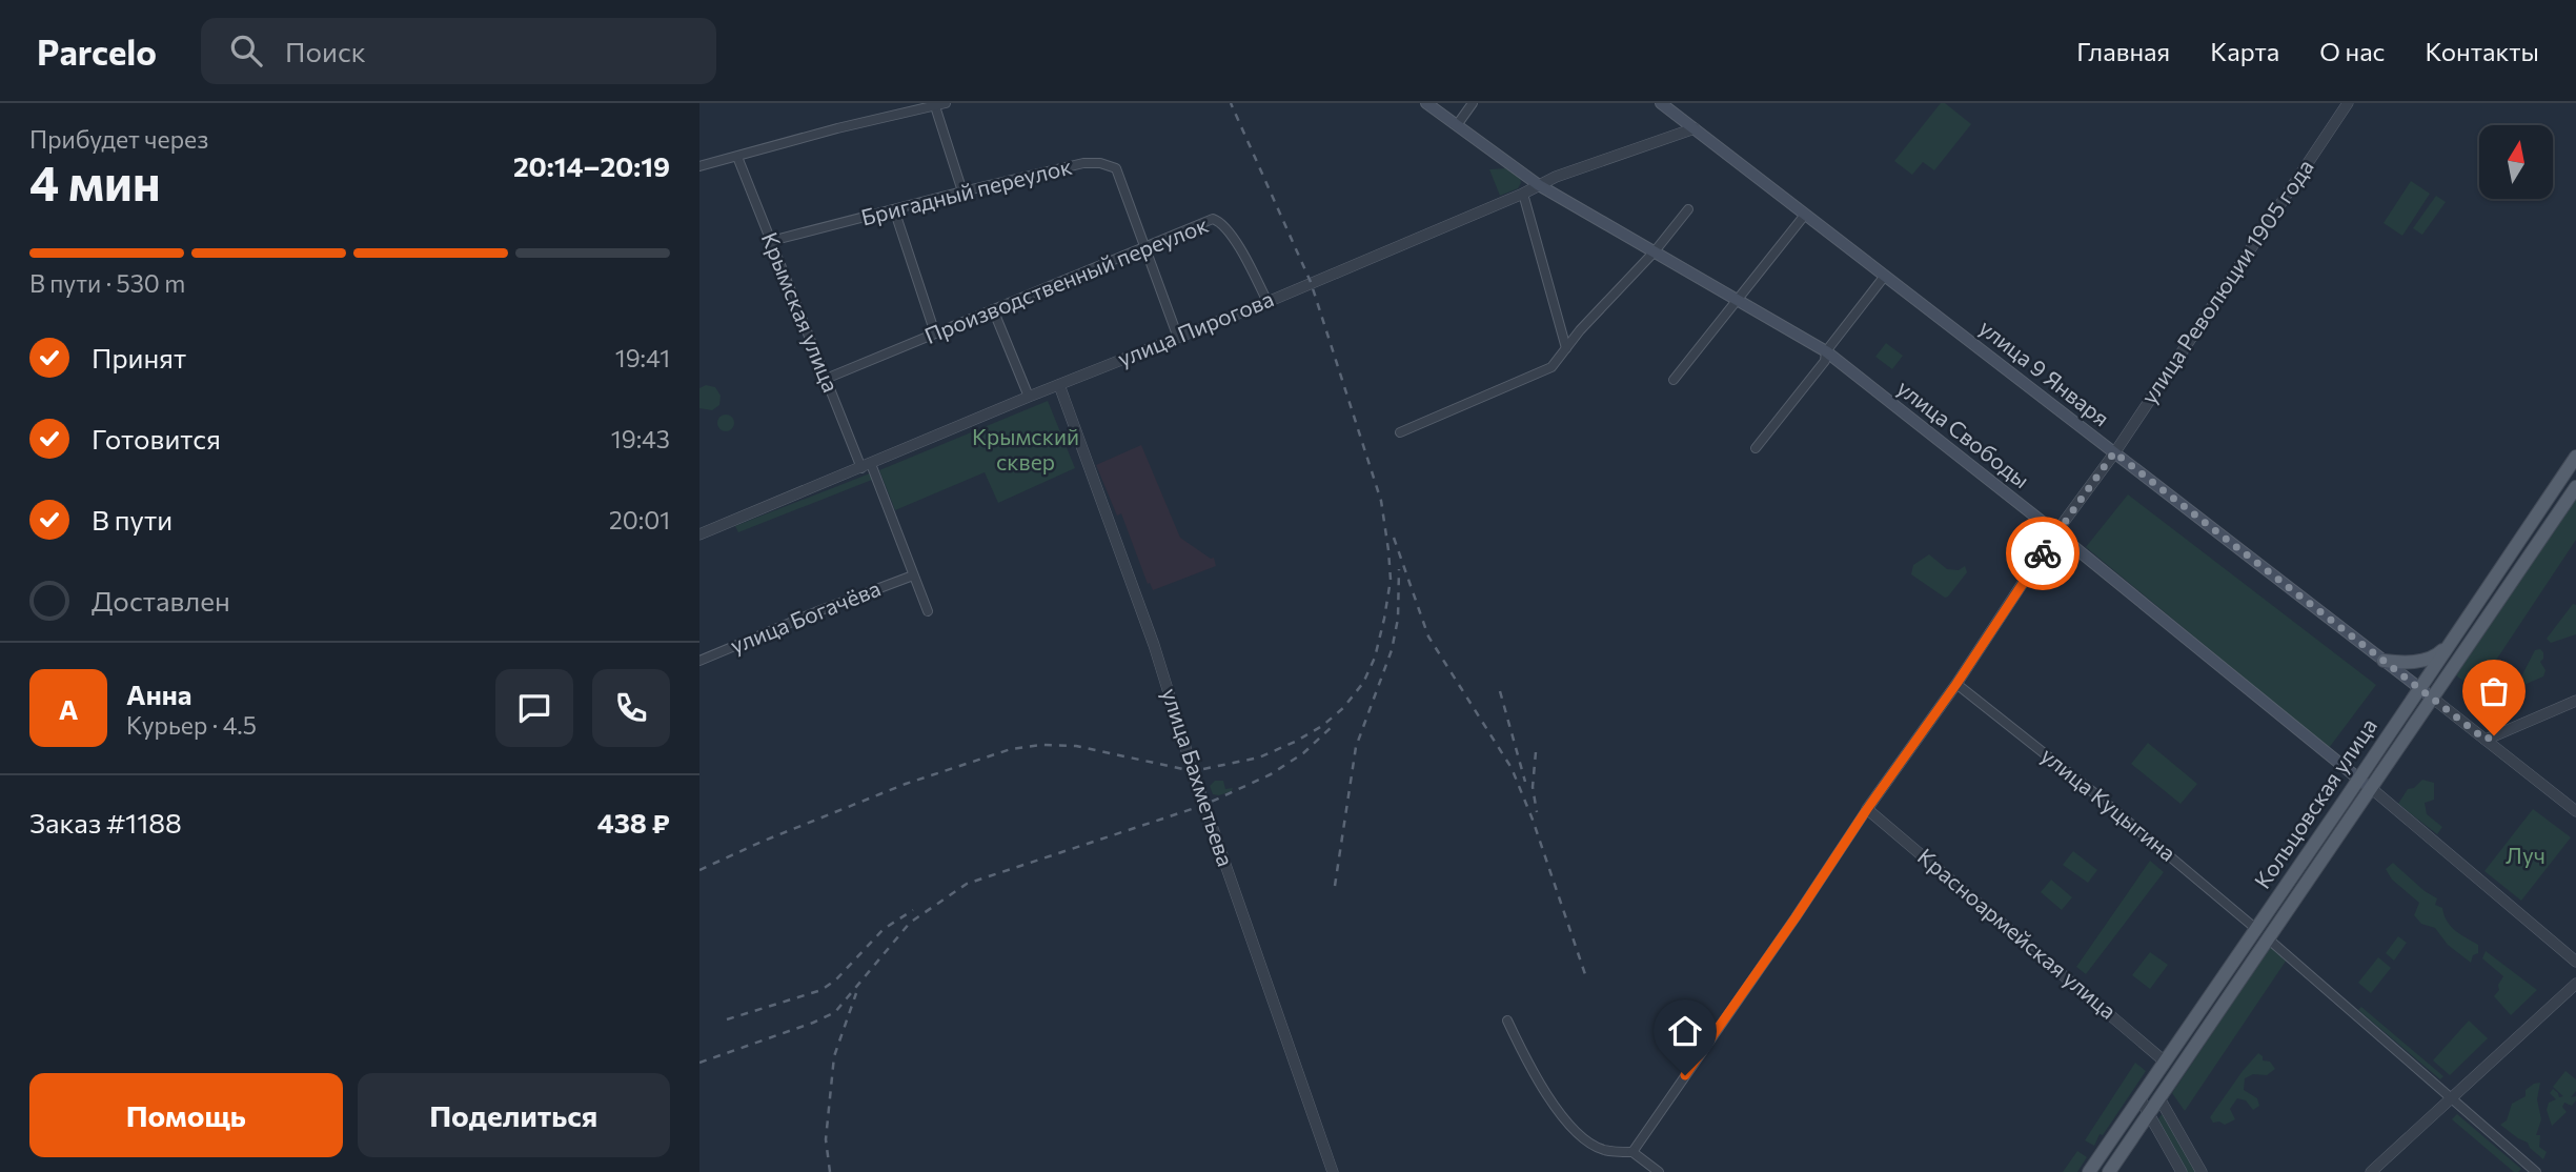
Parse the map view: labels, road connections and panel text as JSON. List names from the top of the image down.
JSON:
{
  "streets": {
    "main road": ["улица 9 Января", "улица Свободы", "Кольцовская улица"],
    "street": [
      "Бригадный переулок",
      "Производственный переулок",
      "улица Революции 1905 года",
      "Крымская улица",
      "улица Пирогова",
      "улица Богачёва",
      "улица Бахметьева",
      "улица Куцыгина",
      "Красноармейская улица"
    ]
  },
  "crossings": [
    ["Бригадный переулок", "Производственный переулок"],
    ["Бригадный переулок", "Крымская улица"],
    ["Бригадный переулок", "улица Пирогова"],
    ["Производственный переулок", "Крымская улица"],
    ["Производственный переулок", "улица Пирогова"],
    ["улица Революции 1905 года", "улица 9 Января"],
    ["улица Революции 1905 года", "улица Свободы"],
    ["улица Революции 1905 года", "улица Куцыгина"],
    ["улица Революции 1905 года", "Красноармейская улица"],
    ["Крымская улица", "улица Пирогова"],
    ["Крымская улица", "улица Богачёва"],
    ["улица Пирогова", "улица 9 Января"],
    ["улица Пирогова", "улица Свободы"],
    ["улица Пирогова", "улица Бахметьева"],
    ["улица 9 Января", "Кольцовская улица"],
    ["улица Свободы", "Кольцовская улица"],
    ["Кольцовская улица", "улица Куцыгина"],
    ["Кольцовская улица", "Красноармейская улица"]
  ],
  "parks": ["Крымский сквер", "Луч"],
  "north": "top",
  "page": {
    "header": "Parcelo",
    "search": "Поиск",
    "nav": [
      "Главная",
      "Карта",
      "О нас",
      "Контакты"
    ],
    "heading": ["4 мин", "Прибудет через", "20:14–20:19"],
    "panel": [
      "Анна",
      "Курьер · 4.5",
      "Заказ #1188",
      "438 ₽"
    ],
    "bar": "В пути · 530 m",
    "list": [
      ["Принят", "19:41"],
      ["Готовится", "19:43"],
      ["В пути", "20:01"],
      "Доставлен"
    ],
    "round": "А",
    "buttons": ["Помощь", "Поделиться"]
  }
}
